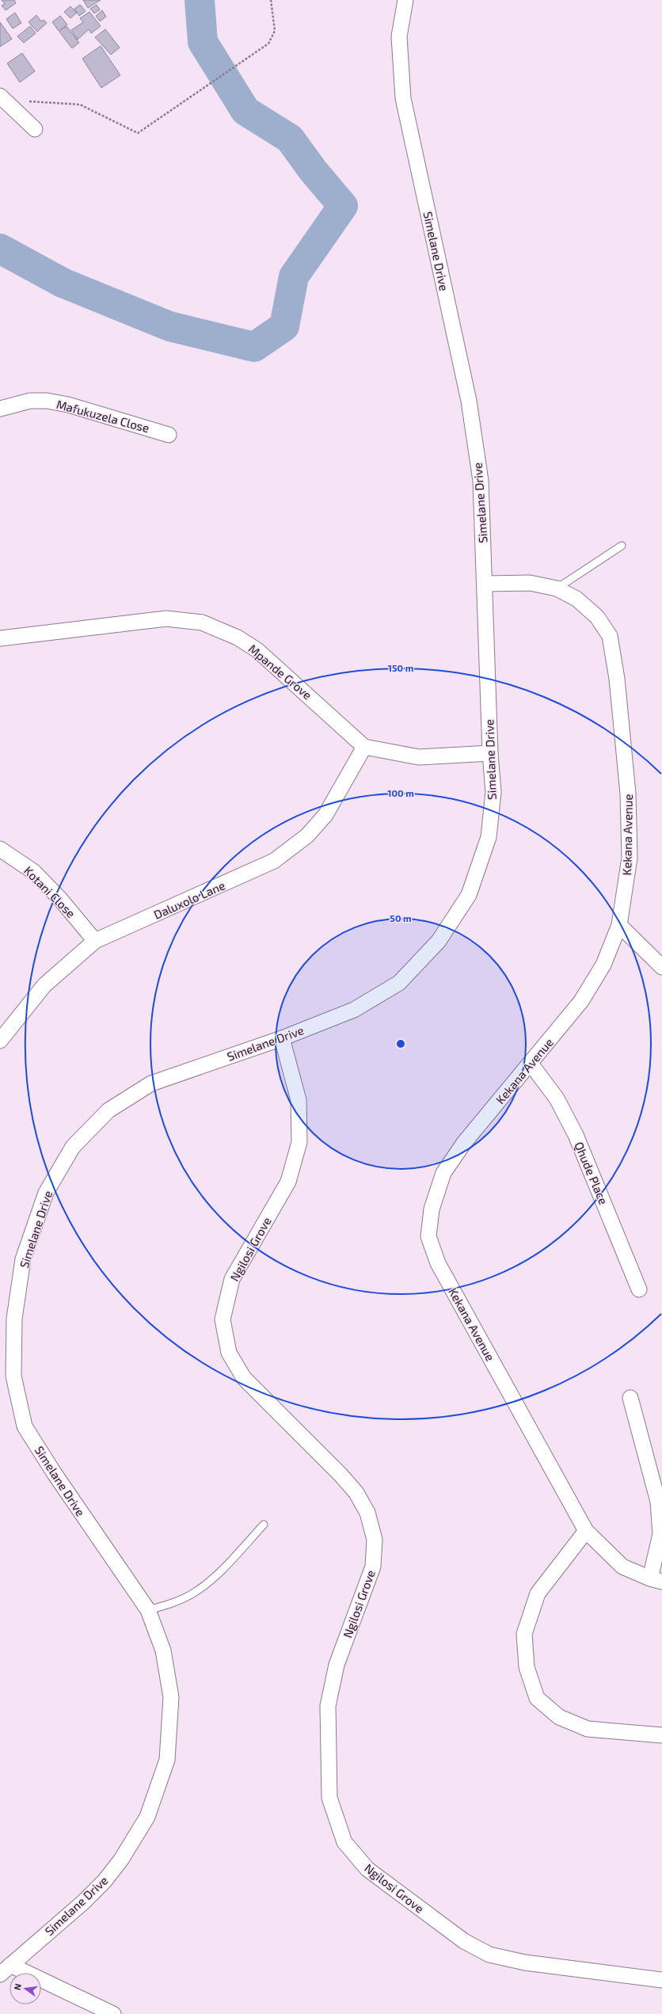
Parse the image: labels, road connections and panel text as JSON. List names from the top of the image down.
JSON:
{
  "streets": {
    "street": [
      "Simelane Drive",
      "Mafukuzela Close",
      "Mpande Grove",
      "Kekana Avenue",
      "Kotani Close",
      "Daluxolo Lane",
      "Qhude Place",
      "Ngilosi Grove"
    ]
  },
  "crossings": [
    ["Simelane Drive", "Kekana Avenue"],
    ["Simelane Drive", "Ngilosi Grove"],
    ["Mpande Grove", "Daluxolo Lane"],
    ["Kekana Avenue", "Qhude Place"],
    ["Kotani Close", "Daluxolo Lane"]
  ],
  "north": "left",
  "rings": ["150 m", "100 m", "50 m"]
}
